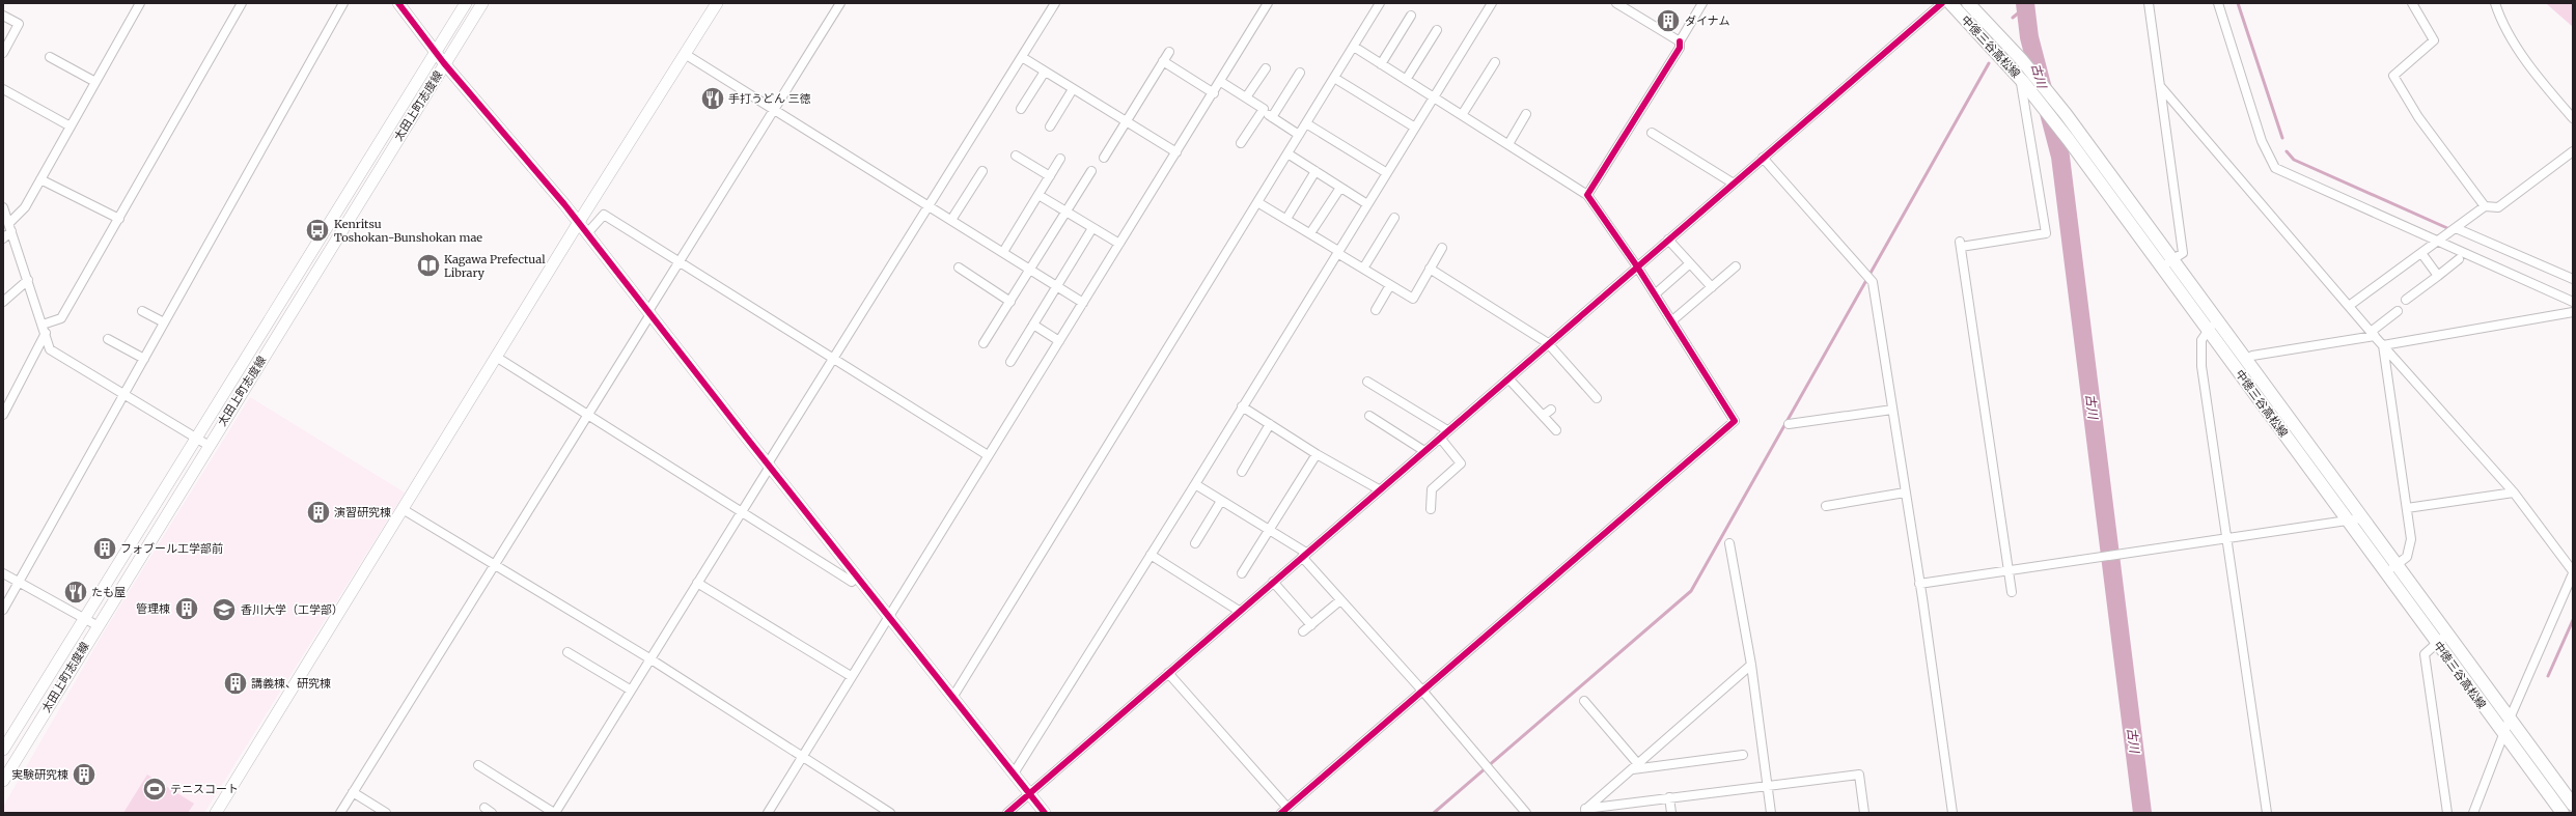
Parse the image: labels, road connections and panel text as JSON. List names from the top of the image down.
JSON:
{
  "streets": {
    "main road": ["中徳三谷高松線"],
    "street": ["太田上町志度線"]
  },
  "water": ["古川"],
  "places": {
    "building": [
      "ダイナム",
      "演習研究棟",
      "フォブール工学部前",
      "管理棟",
      "講義棟、研究棟",
      "実験研究棟"
    ],
    "restaurant": ["手打うどん 三徳", "たも屋"],
    "bus stop": ["Kenritsu Toshokan-Bunshokan mae"],
    "library": ["Kagawa Prefectual Library"],
    "school or university": ["香川大学（工学部）"],
    "sports": ["テニスコート"]
  }
}
